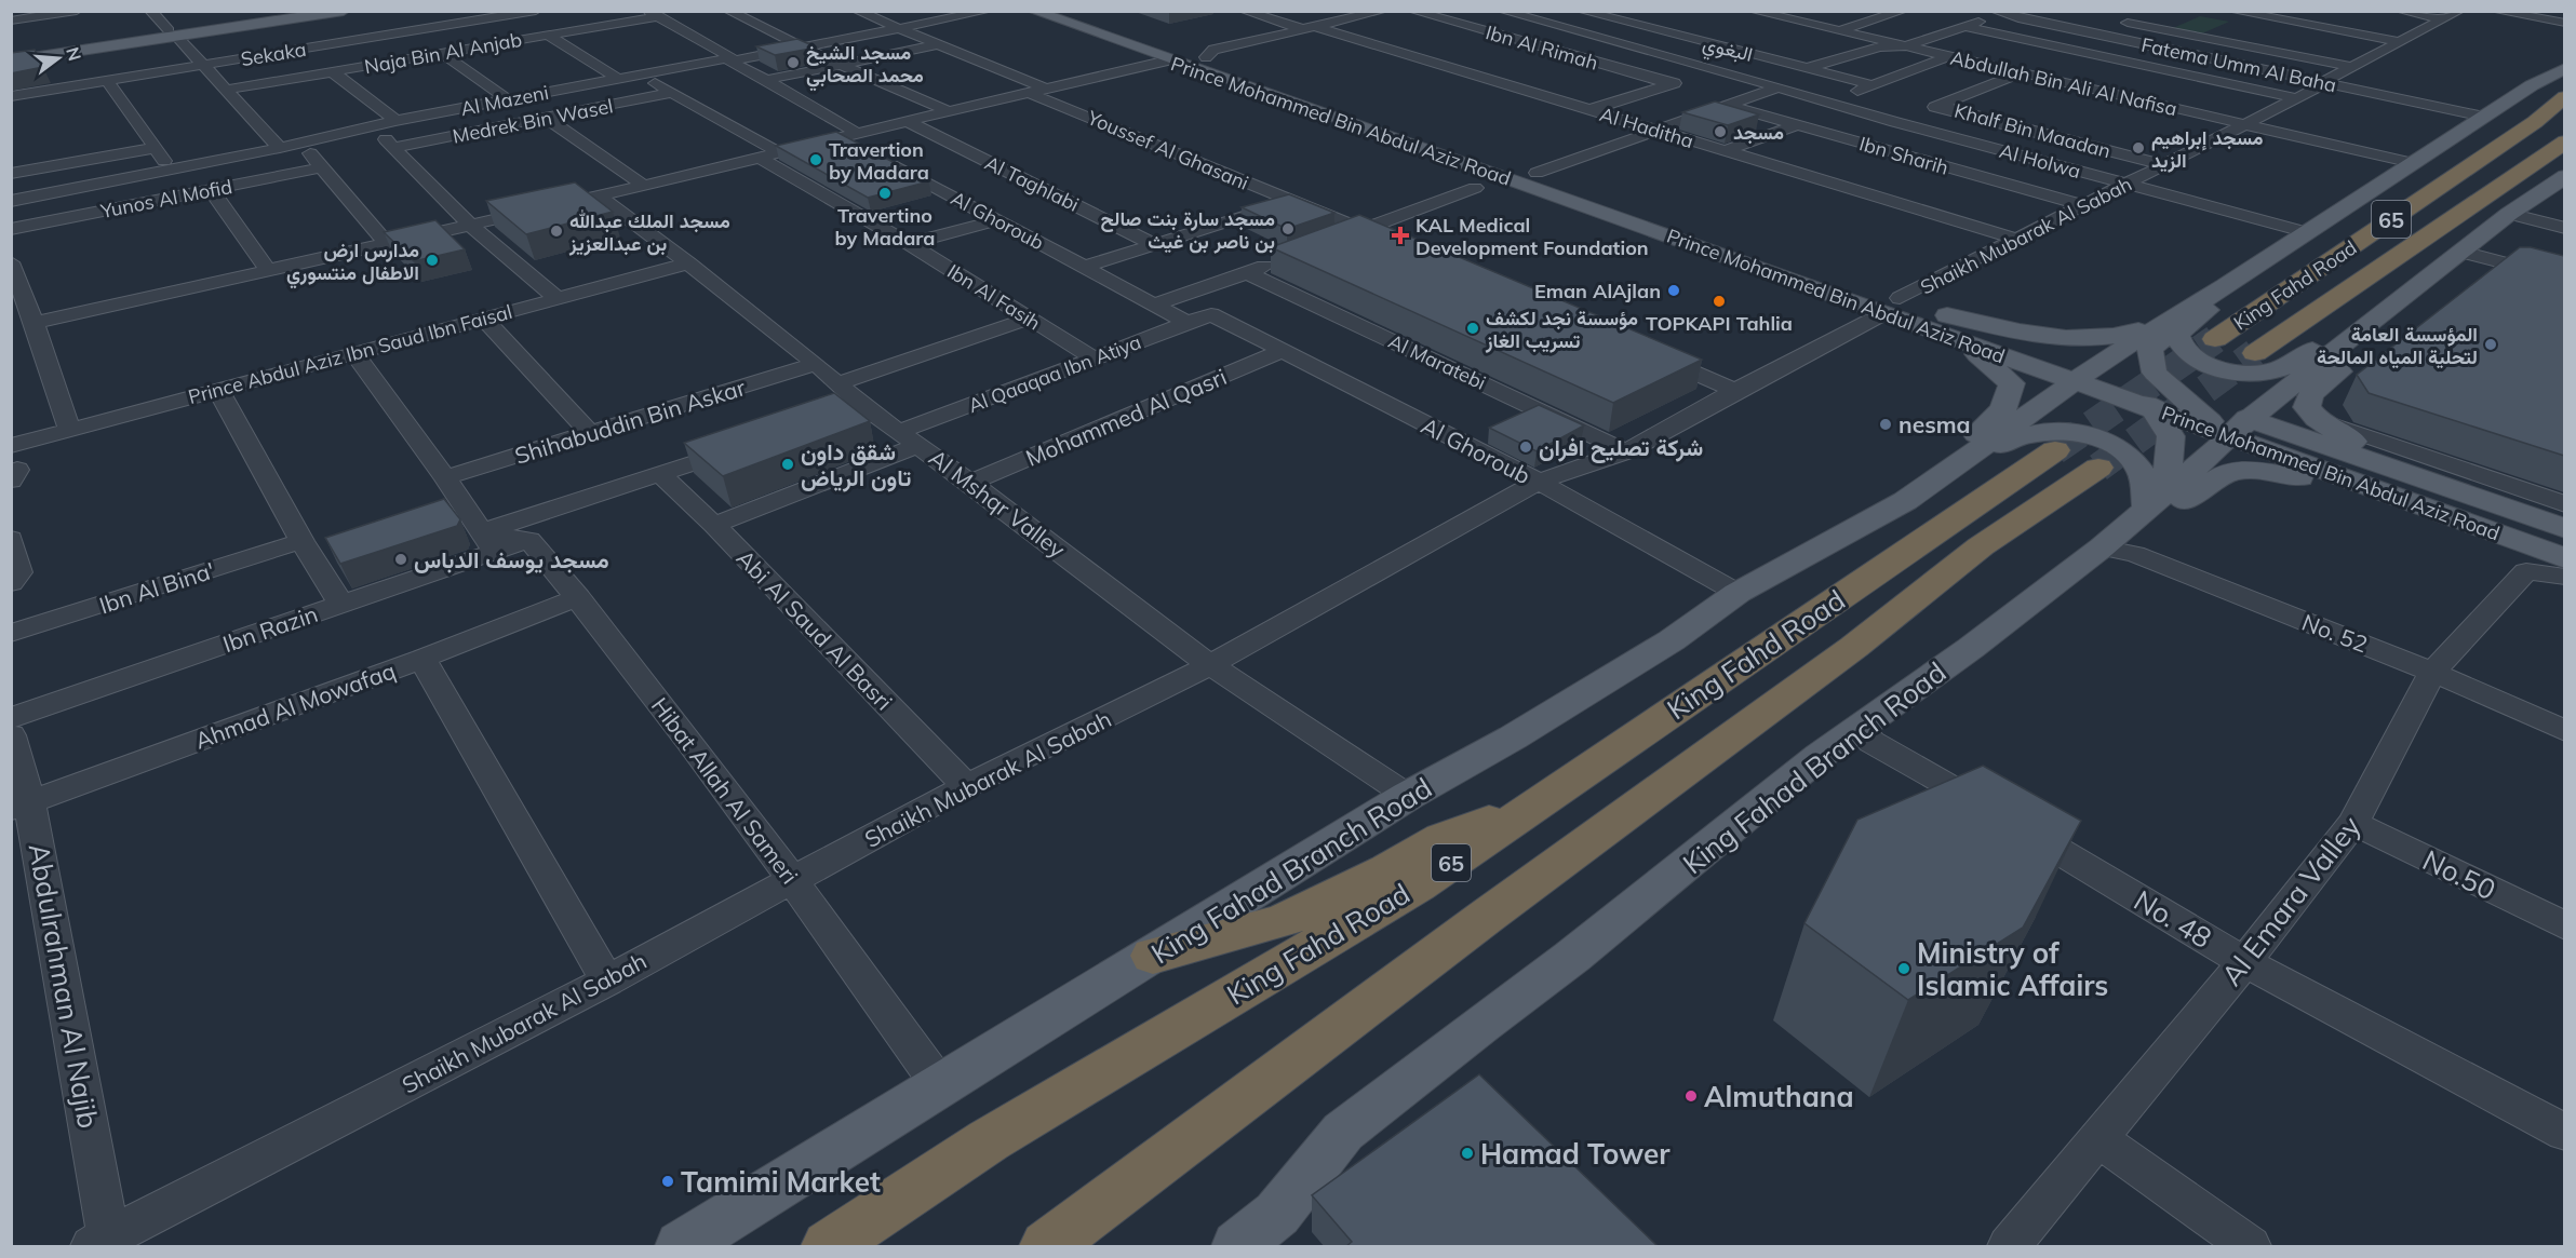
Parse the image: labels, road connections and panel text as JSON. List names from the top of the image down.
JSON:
{
  "streets": {
    "highway": ["65", "King Fahd Road"],
    "main road": ["Prince Mohammed Bin Abdul Aziz Road", "King Fahad Branch Road"],
    "street": [
      "Ibn Al Rimah",
      "البغوي",
      "Naja Bin Al Anjab",
      "Sekaka",
      "Fatema Umm Al Baha",
      "Abdullah Bin Ali Al Nafisa",
      "Al Mazeni",
      "Medrek Bin Wasel",
      "Al Haditha",
      "Khalf Bin Maadan",
      "Youssef Al Ghasani",
      "Ibn Sharih",
      "Al Holwa",
      "Al Taghlabi",
      "Yunos Al Mofid",
      "Al Ghoroub",
      "Shaikh Mubarak Al Sabah",
      "Ibn Al Fasih",
      "Prince Abdul Aziz Ibn Saud Ibn Faisal",
      "Al Maratebi",
      "Al Qaaqaa Ibn Atiya",
      "Mohammed Al Qasri",
      "Shihabuddin Bin Askar",
      "Al Mshqr Valley",
      "Ibn Al Bina'",
      "Ibn Razin",
      "Abi Al Saud Al Basri",
      "No. 52",
      "Ahmad Al Mowafaq",
      "Hibat Allah Al Sameri",
      "No.50",
      "Al Emara Valley",
      "No. 48",
      "Abdulrahman Al Najib"
    ]
  },
  "crossings": [
    ["Fatema Umm Al Baha", "Shaikh Mubarak Al Sabah"],
    ["Abdullah Bin Ali Al Nafisa", "Shaikh Mubarak Al Sabah"],
    ["Al Mazeni", "Youssef Al Ghasani"],
    ["Prince Mohammed Bin Abdul Aziz Road", "Shaikh Mubarak Al Sabah"],
    ["Al Haditha", "Shaikh Mubarak Al Sabah"],
    ["Khalf Bin Maadan", "Shaikh Mubarak Al Sabah"],
    ["Ibn Sharih", "Shaikh Mubarak Al Sabah"],
    ["Al Holwa", "Shaikh Mubarak Al Sabah"],
    ["Al Ghoroub", "Shaikh Mubarak Al Sabah"],
    ["Al Ghoroub", "Al Qaaqaa Ibn Atiya"],
    ["Al Ghoroub", "Mohammed Al Qasri"],
    ["Al Ghoroub", "King Fahad Branch Road"],
    ["Shaikh Mubarak Al Sabah", "Al Maratebi"],
    ["Shaikh Mubarak Al Sabah", "Al Mshqr Valley"],
    ["Shaikh Mubarak Al Sabah", "Abi Al Saud Al Basri"],
    ["Shaikh Mubarak Al Sabah", "Hibat Allah Al Sameri"],
    ["Shaikh Mubarak Al Sabah", "Abdulrahman Al Najib"],
    ["Ibn Al Fasih", "Al Qaaqaa Ibn Atiya"],
    ["Prince Abdul Aziz Ibn Saud Ibn Faisal", "Al Mshqr Valley"],
    ["Al Qaaqaa Ibn Atiya", "Al Mshqr Valley"],
    ["Mohammed Al Qasri", "Al Mshqr Valley"],
    ["Shihabuddin Bin Askar", "Al Mshqr Valley"],
    ["Al Mshqr Valley", "King Fahad Branch Road"],
    ["Ibn Razin", "Abi Al Saud Al Basri"],
    ["Ibn Razin", "Hibat Allah Al Sameri"],
    ["No. 52", "King Fahad Branch Road"],
    ["No. 52", "Al Emara Valley"],
    ["Ahmad Al Mowafaq", "Hibat Allah Al Sameri"],
    ["Ahmad Al Mowafaq", "Abdulrahman Al Najib"],
    ["King Fahad Branch Road", "Hibat Allah Al Sameri"],
    ["King Fahad Branch Road", "No. 48"],
    ["No.50", "Al Emara Valley"],
    ["Al Emara Valley", "No. 48"]
  ],
  "places": {
    "other": [
      "مسجد الشيخ محمد الصحابي",
      "مسجد",
      "مسجد إبراهيم الزيد",
      "Travertion by Madara",
      "Travertino by Madara",
      "مسجد سارة بنت صالح بن ناصر بن غيث",
      "مسجد الملك عبدالله بن عبدالعزيز",
      "مدارس ارض الاطفال منتسوري",
      "Eman AlAjlan",
      "TOPKAPI Tahlia",
      "مؤسسة نجد لكشف تسريب الغاز",
      "المؤسسة العامة لتحلية المياه المالحة",
      "nesma",
      "شركة تصليح افران",
      "شقق داون تاون الرياض",
      "مسجد يوسف الدباس",
      "Ministry of Islamic Affairs",
      "Almuthana",
      "Hamad Tower",
      "Tamimi Market"
    ],
    "health": ["KAL Medical Development Foundation"]
  },
  "north": "right"
}
